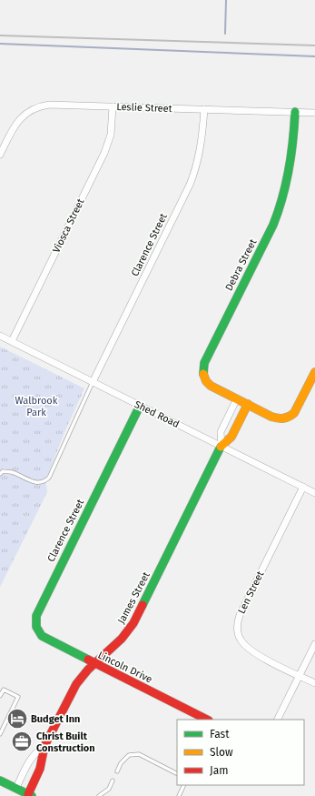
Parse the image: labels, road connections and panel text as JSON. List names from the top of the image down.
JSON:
{
  "streets": {
    "street": [
      "Leslie Street",
      "Viosca Street",
      "Clarence Street",
      "Debra Street",
      "Shed Road",
      "Len Street",
      "James Street",
      "Lincoln Drive"
    ]
  },
  "crossings": [
    ["Leslie Street", "Viosca Street"],
    ["Leslie Street", "Clarence Street"],
    ["Leslie Street", "Debra Street"],
    ["Viosca Street", "Shed Road"],
    ["Clarence Street", "Shed Road"],
    ["Clarence Street", "Lincoln Drive"],
    ["Debra Street", "James Street"],
    ["Shed Road", "Len Street"],
    ["Shed Road", "James Street"],
    ["James Street", "Lincoln Drive"]
  ],
  "parks": ["Walbrook Park"],
  "places": {
    "hotel": ["Budget Inn"],
    "office": ["Christ Built Construction"]
  },
  "legend": ["Fast", "Slow", "Jam"]
}
